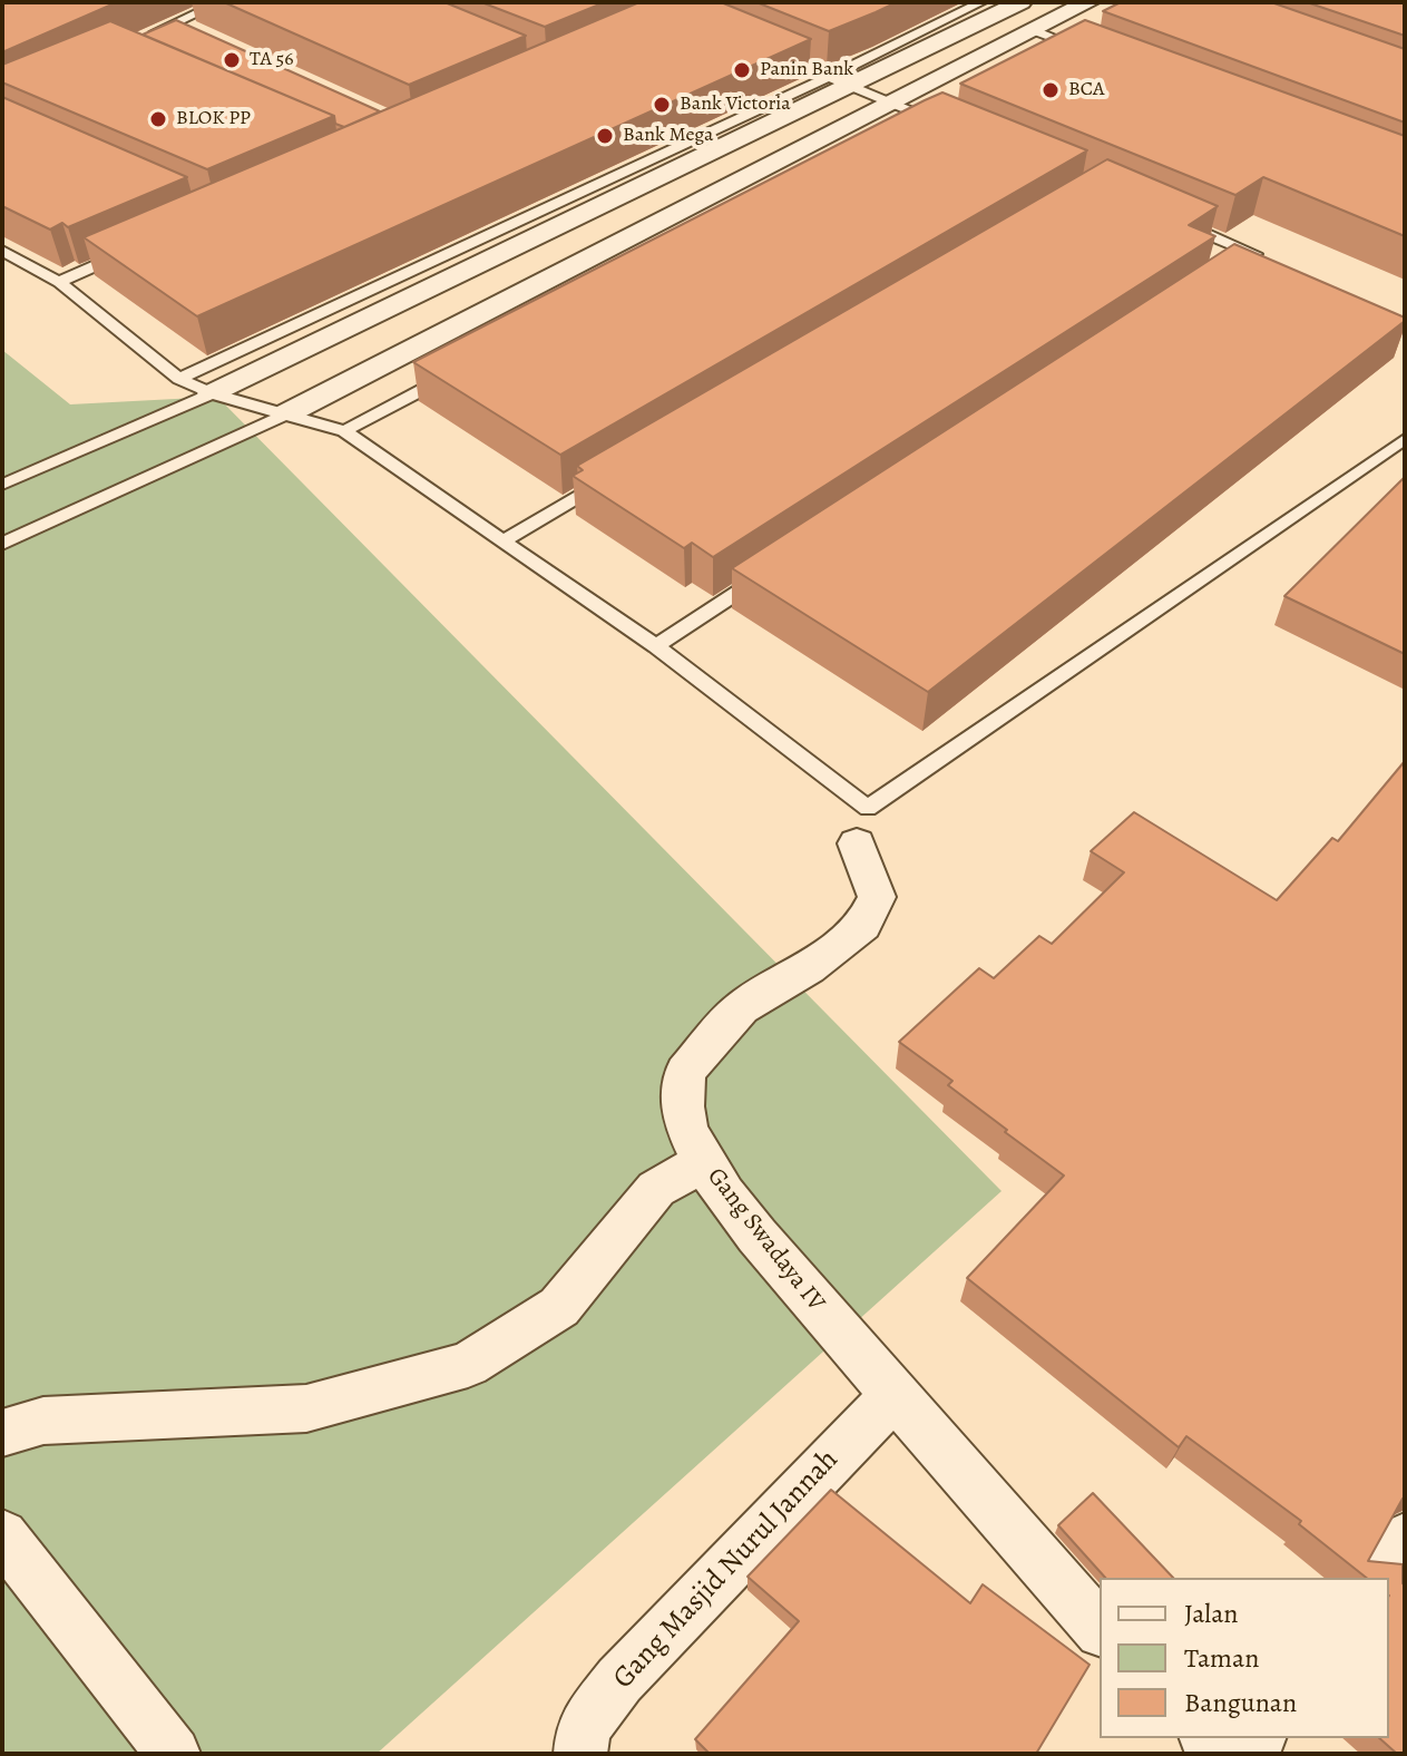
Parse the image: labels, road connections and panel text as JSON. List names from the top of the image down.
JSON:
{
  "streets": {
    "street": ["Gang Swadaya IV", "Gang Masjid Nurul Jannah"]
  },
  "crossings": [
    ["Gang Swadaya IV", "Gang Masjid Nurul Jannah"]
  ],
  "places": [
    "TA 56",
    "Panin Bank",
    "BCA",
    "Bank Victoria",
    "BLOK PP",
    "Bank Mega"
  ],
  "legend": ["Jalan", "Taman", "Bangunan"]
}
